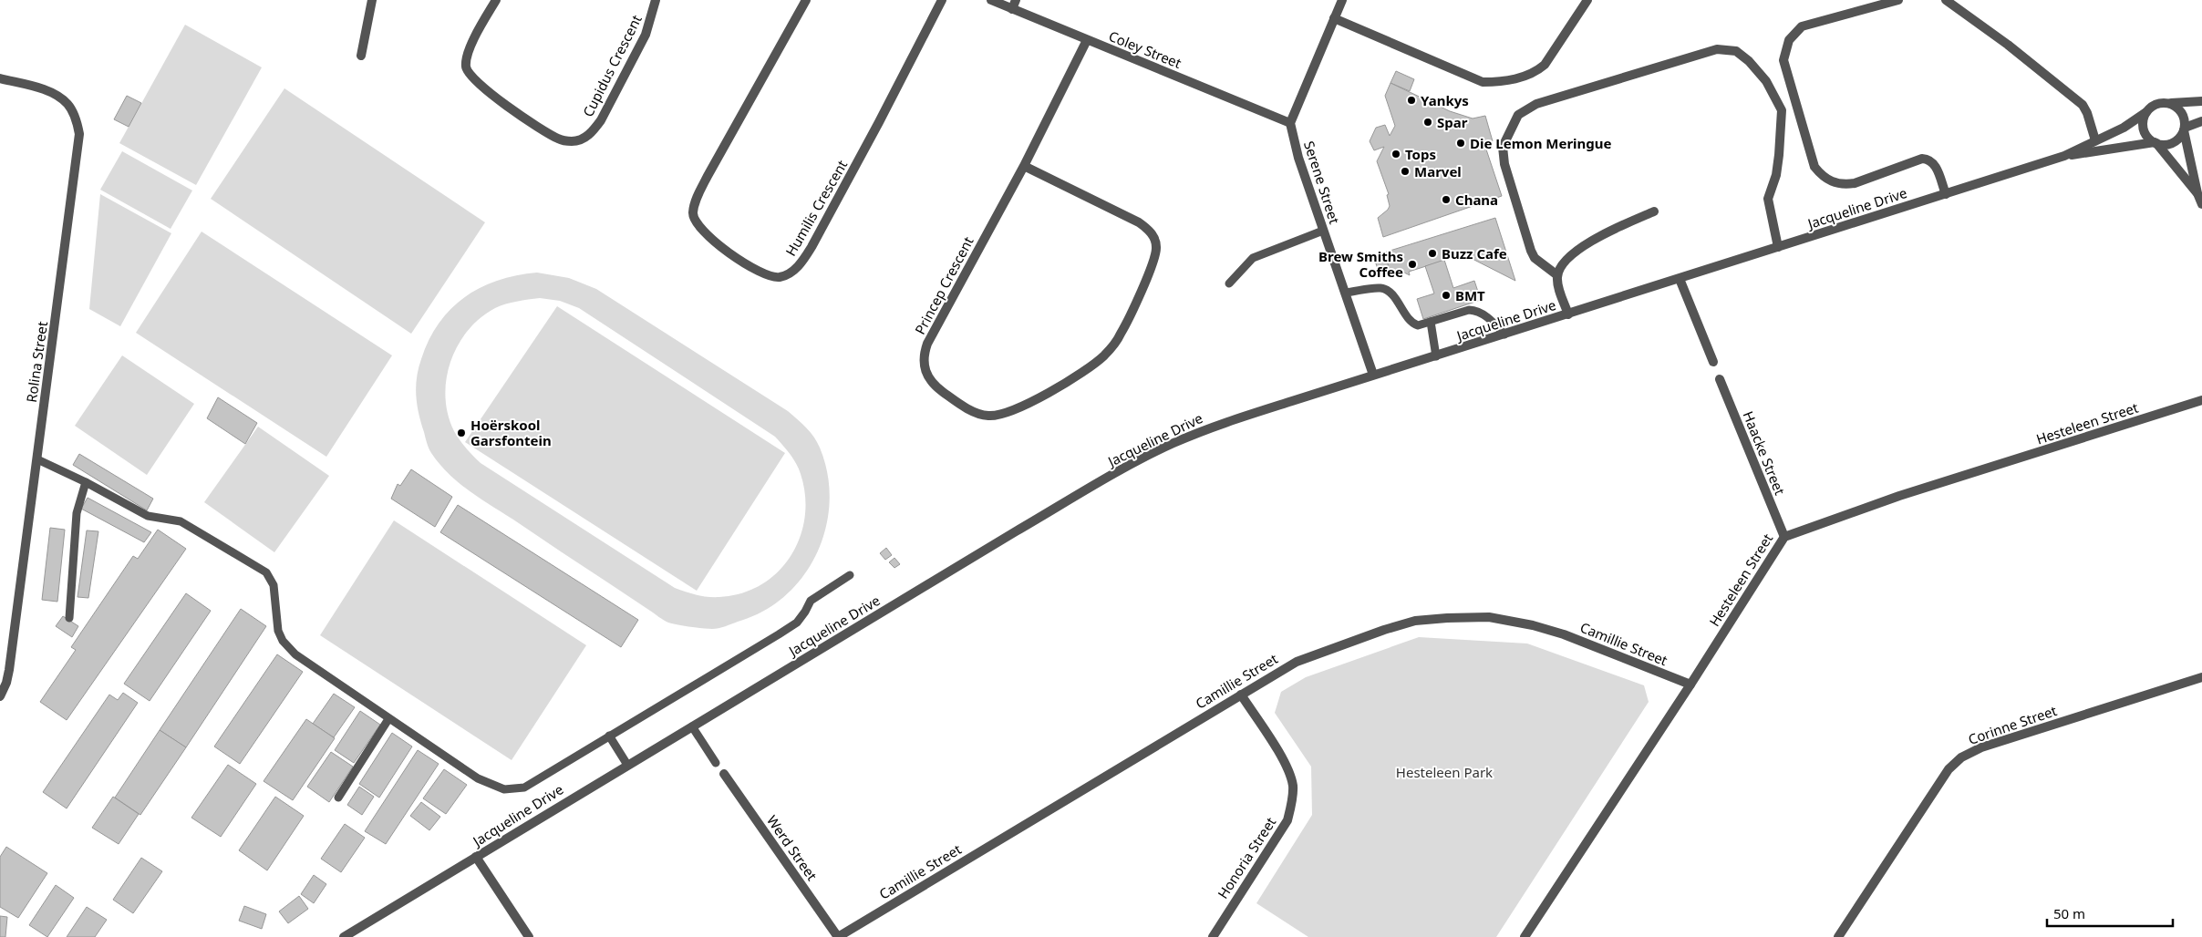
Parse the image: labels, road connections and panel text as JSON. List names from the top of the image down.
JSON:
{
  "streets": {
    "street": [
      "Coley Street",
      "Cupidus Crescent",
      "Serene Street",
      "Humilis Crescent",
      "Jacqueline Drive",
      "Princep Crescent",
      "Rolina Street",
      "Hesteleen Street",
      "Haacke Street",
      "Camillie Street",
      "Corinne Street",
      "Werd Street",
      "Honoria Street"
    ]
  },
  "crossings": [
    ["Coley Street", "Serene Street"],
    ["Coley Street", "Princep Crescent"],
    ["Serene Street", "Jacqueline Drive"],
    ["Hesteleen Street", "Haacke Street"],
    ["Hesteleen Street", "Camillie Street"],
    ["Camillie Street", "Werd Street"],
    ["Camillie Street", "Honoria Street"]
  ],
  "parks": ["Hesteleen Park"],
  "places": [
    "Yankys",
    "Spar",
    "Die Lemon Meringue",
    "Tops",
    "Marvel",
    "Chana",
    "Buzz Cafe",
    "Brew Smiths Coffee",
    "BMT",
    "Hoërskool Garsfontein"
  ],
  "scale_bar": "50 m"
}
